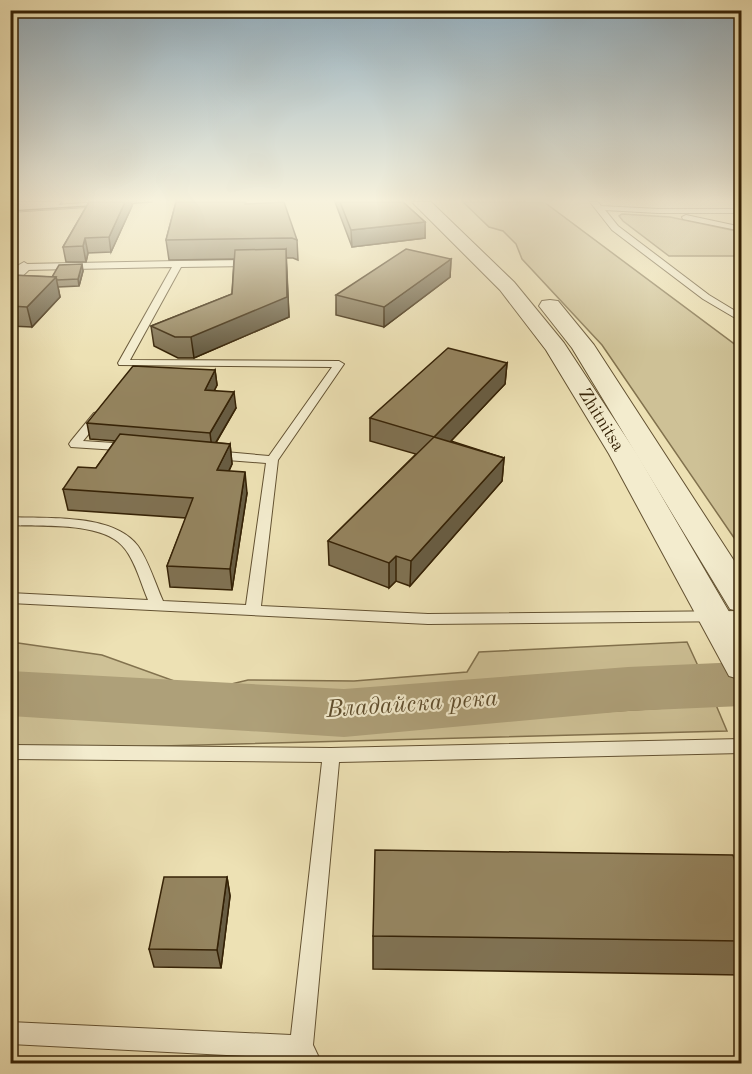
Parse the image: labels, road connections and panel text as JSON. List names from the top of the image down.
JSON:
{
  "streets": {
    "street": ["Zhitnitsa"]
  },
  "water": ["Владайска река"]
}
